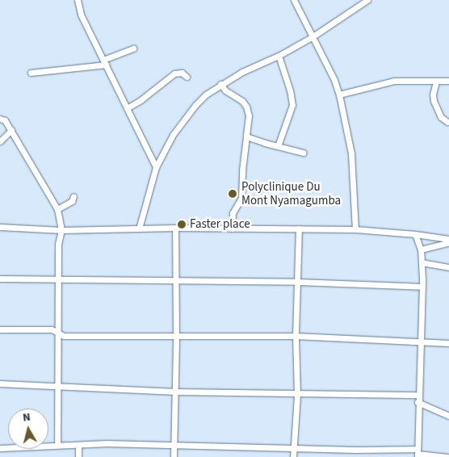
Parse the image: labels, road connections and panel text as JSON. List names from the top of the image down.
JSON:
{
  "places": ["Polyclinique Du Mont Nyamagumba", "Faster place"],
  "north": "top"
}
